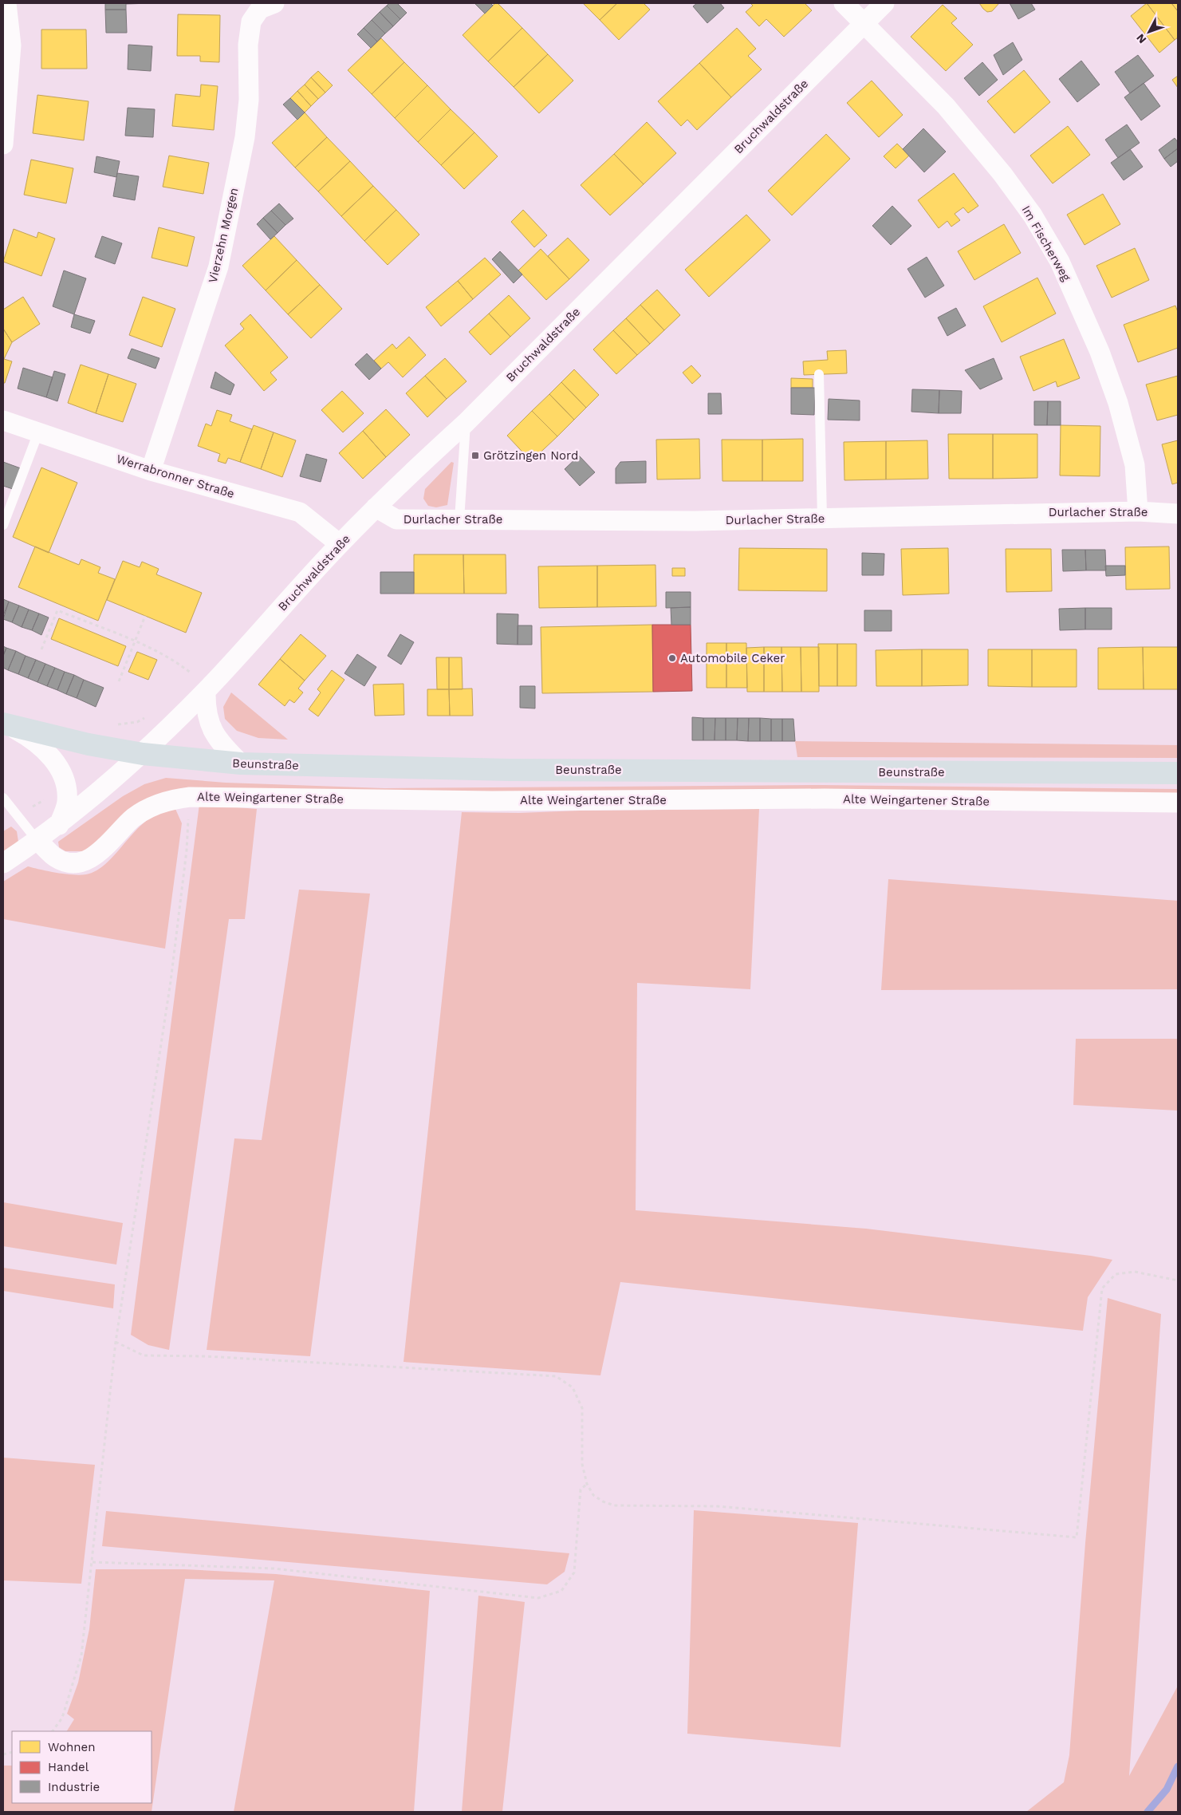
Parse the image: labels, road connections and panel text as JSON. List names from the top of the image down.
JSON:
{
  "streets": {
    "main road": ["Beunstraße"],
    "street": [
      "Bruchwaldstraße",
      "Vierzehn Morgen",
      "Im Fischerweg",
      "Werrabronner Straße",
      "Durlacher Straße",
      "Alte Weingartener Straße"
    ]
  },
  "crossings": [
    ["Bruchwaldstraße", "Im Fischerweg"],
    ["Bruchwaldstraße", "Werrabronner Straße"],
    ["Bruchwaldstraße", "Durlacher Straße"],
    ["Bruchwaldstraße", "Beunstraße"],
    ["Bruchwaldstraße", "Alte Weingartener Straße"],
    ["Vierzehn Morgen", "Werrabronner Straße"],
    ["Im Fischerweg", "Durlacher Straße"]
  ],
  "places": {
    "transit": ["Grötzingen Nord"],
    "other": ["Automobile Ceker"]
  },
  "legend": ["Wohnen", "Handel", "Industrie"],
  "north": "bottom left"
}
